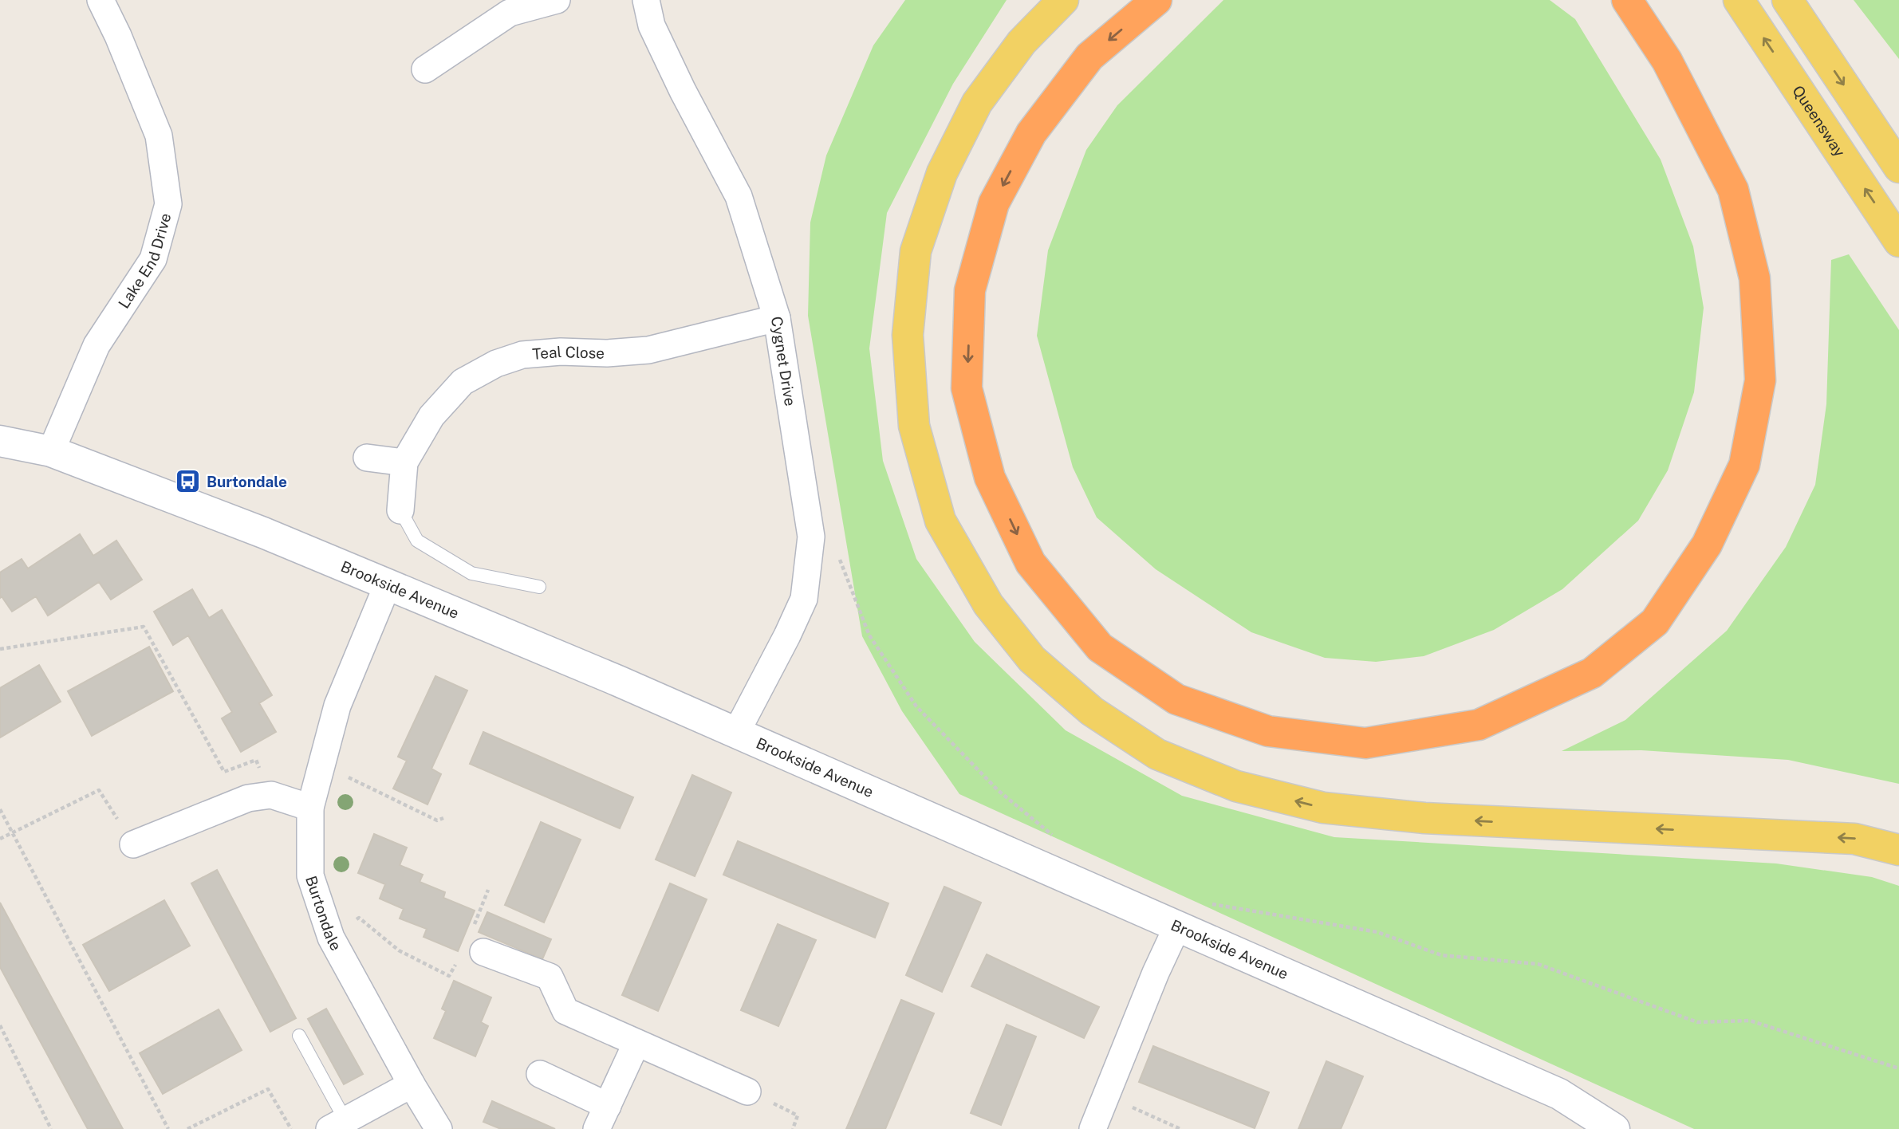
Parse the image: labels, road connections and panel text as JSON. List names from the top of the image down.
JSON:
{
  "streets": {
    "main road": ["Queensway"],
    "street": [
      "Lake End Drive",
      "Teal Close",
      "Cygnet Drive",
      "Brookside Avenue",
      "Burtondale"
    ]
  },
  "crossings": [
    ["Lake End Drive", "Brookside Avenue"],
    ["Teal Close", "Cygnet Drive"],
    ["Cygnet Drive", "Brookside Avenue"],
    ["Brookside Avenue", "Burtondale"]
  ],
  "places": {
    "bus stop": ["Burtondale"]
  }
}
